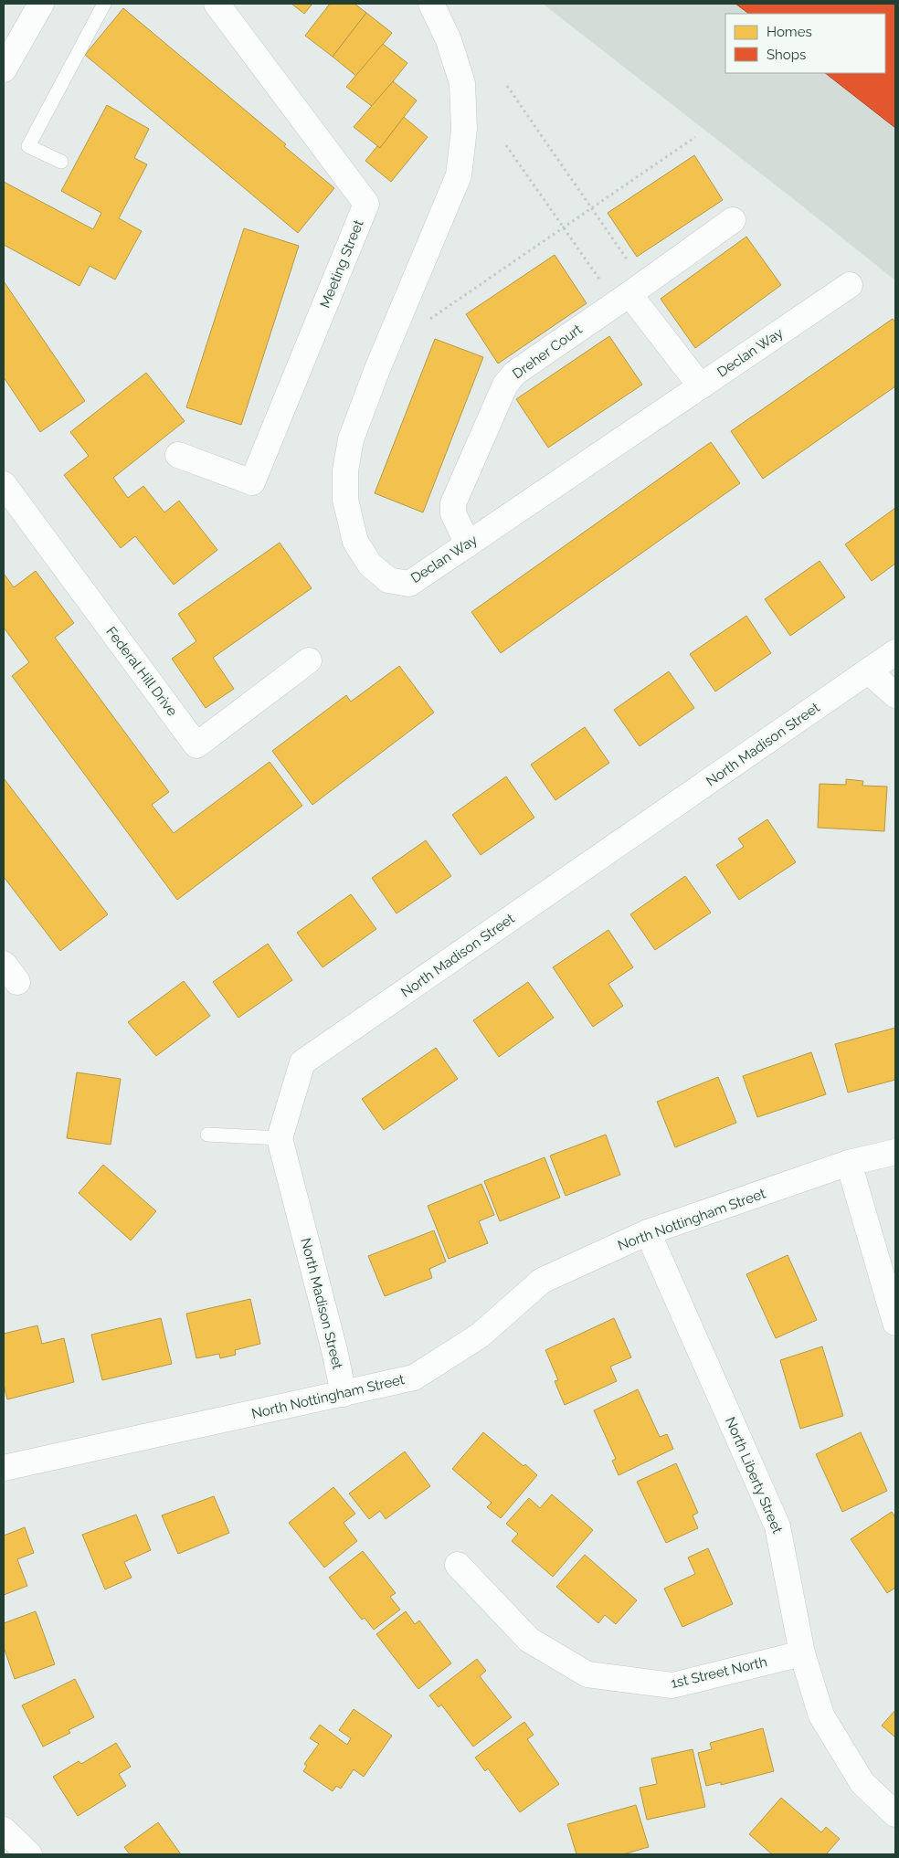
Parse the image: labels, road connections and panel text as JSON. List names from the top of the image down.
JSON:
{
  "streets": {
    "street": [
      "Meeting Street",
      "Dreher Court",
      "Declan Way",
      "Federal Hill Drive",
      "North Madison Street",
      "North Nottingham Street",
      "North Liberty Street",
      "1st Street North"
    ]
  },
  "crossings": [
    ["Dreher Court", "Declan Way"],
    ["North Madison Street", "North Nottingham Street"],
    ["North Nottingham Street", "North Liberty Street"],
    ["North Liberty Street", "1st Street North"]
  ],
  "legend": ["Homes", "Shops"]
}
